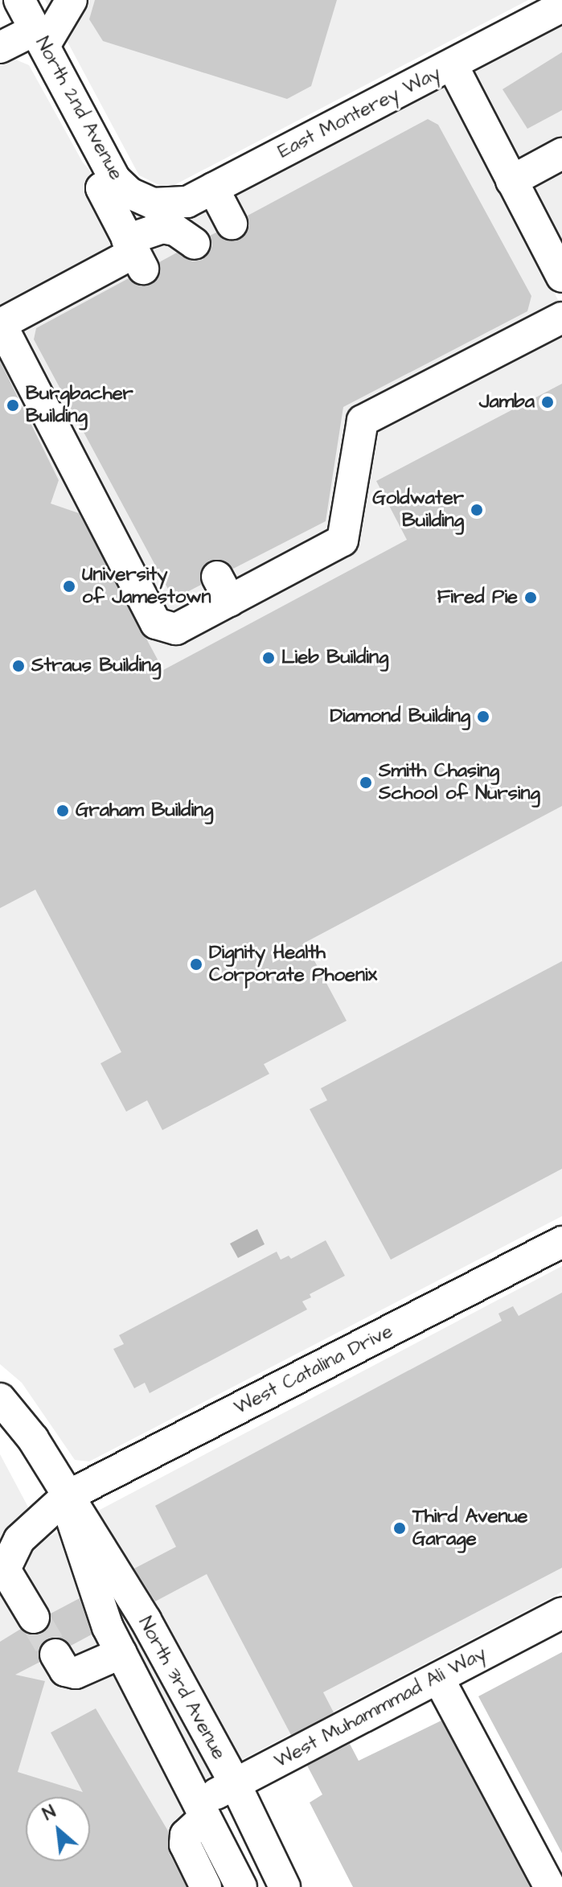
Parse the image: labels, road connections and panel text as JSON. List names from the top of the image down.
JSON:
{
  "streets": {
    "street": [
      "North 2nd Avenue",
      "East Monterey Way",
      "West Catalina Drive",
      "North 3rd Avenue",
      "West Muhammmad Ali Way"
    ]
  },
  "crossings": [
    ["North 2nd Avenue", "East Monterey Way"],
    ["West Catalina Drive", "North 3rd Avenue"],
    ["North 3rd Avenue", "West Muhammmad Ali Way"]
  ],
  "places": [
    "Jamba",
    "Burgbacher Building",
    "Goldwater Building",
    "University of Jamestown",
    "Fired Pie",
    "Lieb Building",
    "Straus Building",
    "Diamond Building",
    "Smith Chasing School of Nursing",
    "Graham Building",
    "Dignity Health Corporate Phoenix",
    "Third Avenue Garage"
  ],
  "north": "top left"
}
